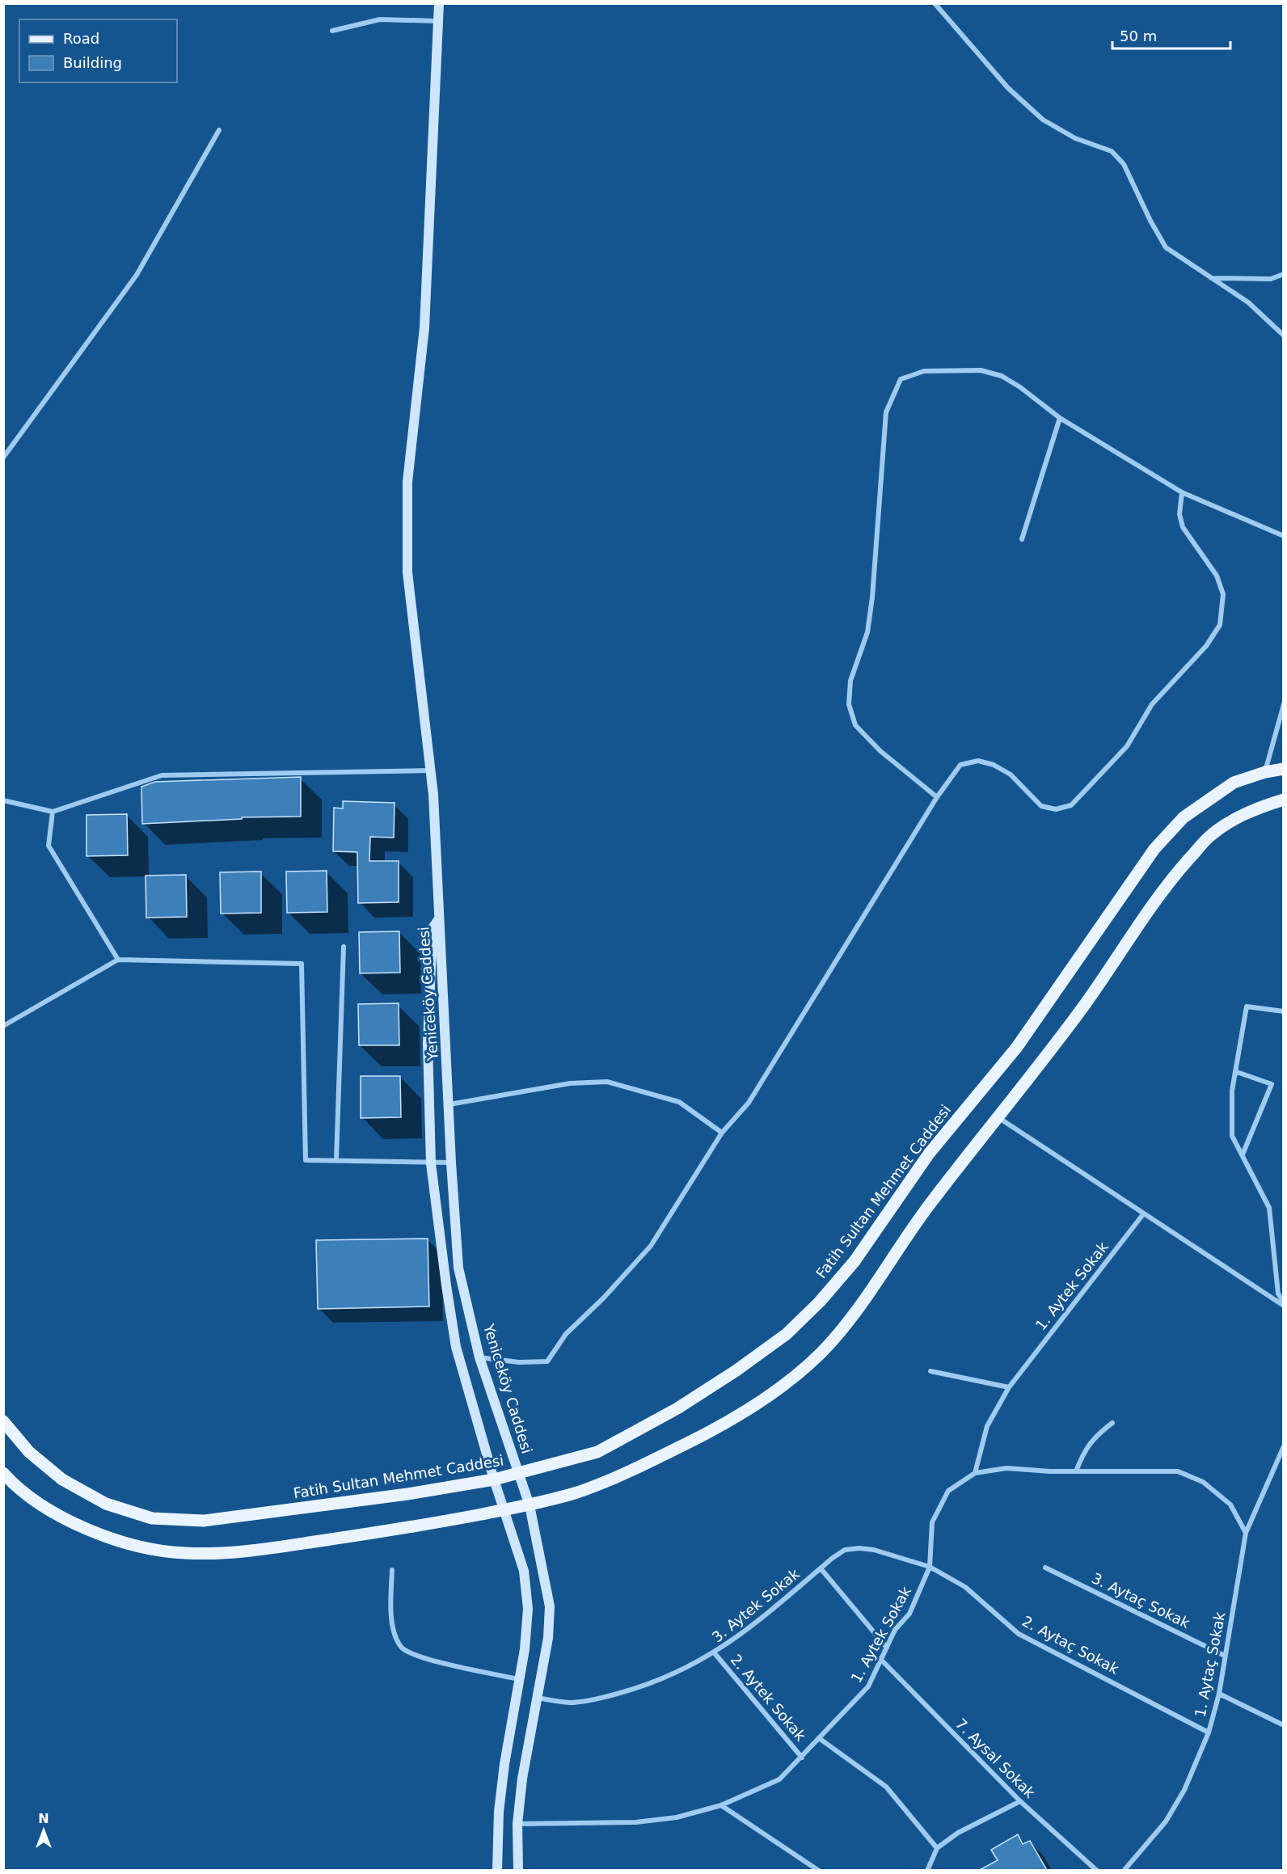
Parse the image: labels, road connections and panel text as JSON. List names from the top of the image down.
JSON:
{
  "streets": {
    "main road": ["Fatih Sultan Mehmet Caddesi"],
    "street": [
      "Yeniceköy Caddesi",
      "1. Aytek Sokak",
      "3. Aytaç Sokak",
      "3. Aytek Sokak",
      "2. Aytaç Sokak",
      "1. Aytaç Sokak",
      "2. Aytek Sokak",
      "7. Aysal Sokak"
    ]
  },
  "crossings": [
    ["Yeniceköy Caddesi", "Fatih Sultan Mehmet Caddesi"],
    ["Yeniceköy Caddesi", "1. Aytek Sokak"],
    ["Yeniceköy Caddesi", "3. Aytek Sokak"],
    ["1. Aytek Sokak", "2. Aytaç Sokak"],
    ["1. Aytek Sokak", "2. Aytek Sokak"],
    ["1. Aytek Sokak", "7. Aysal Sokak"],
    ["3. Aytaç Sokak", "1. Aytaç Sokak"],
    ["3. Aytek Sokak", "2. Aytaç Sokak"],
    ["3. Aytek Sokak", "2. Aytek Sokak"],
    ["2. Aytaç Sokak", "1. Aytaç Sokak"]
  ],
  "legend": ["Road", "Building"],
  "scale_bar": "50 m",
  "north": "top"
}
